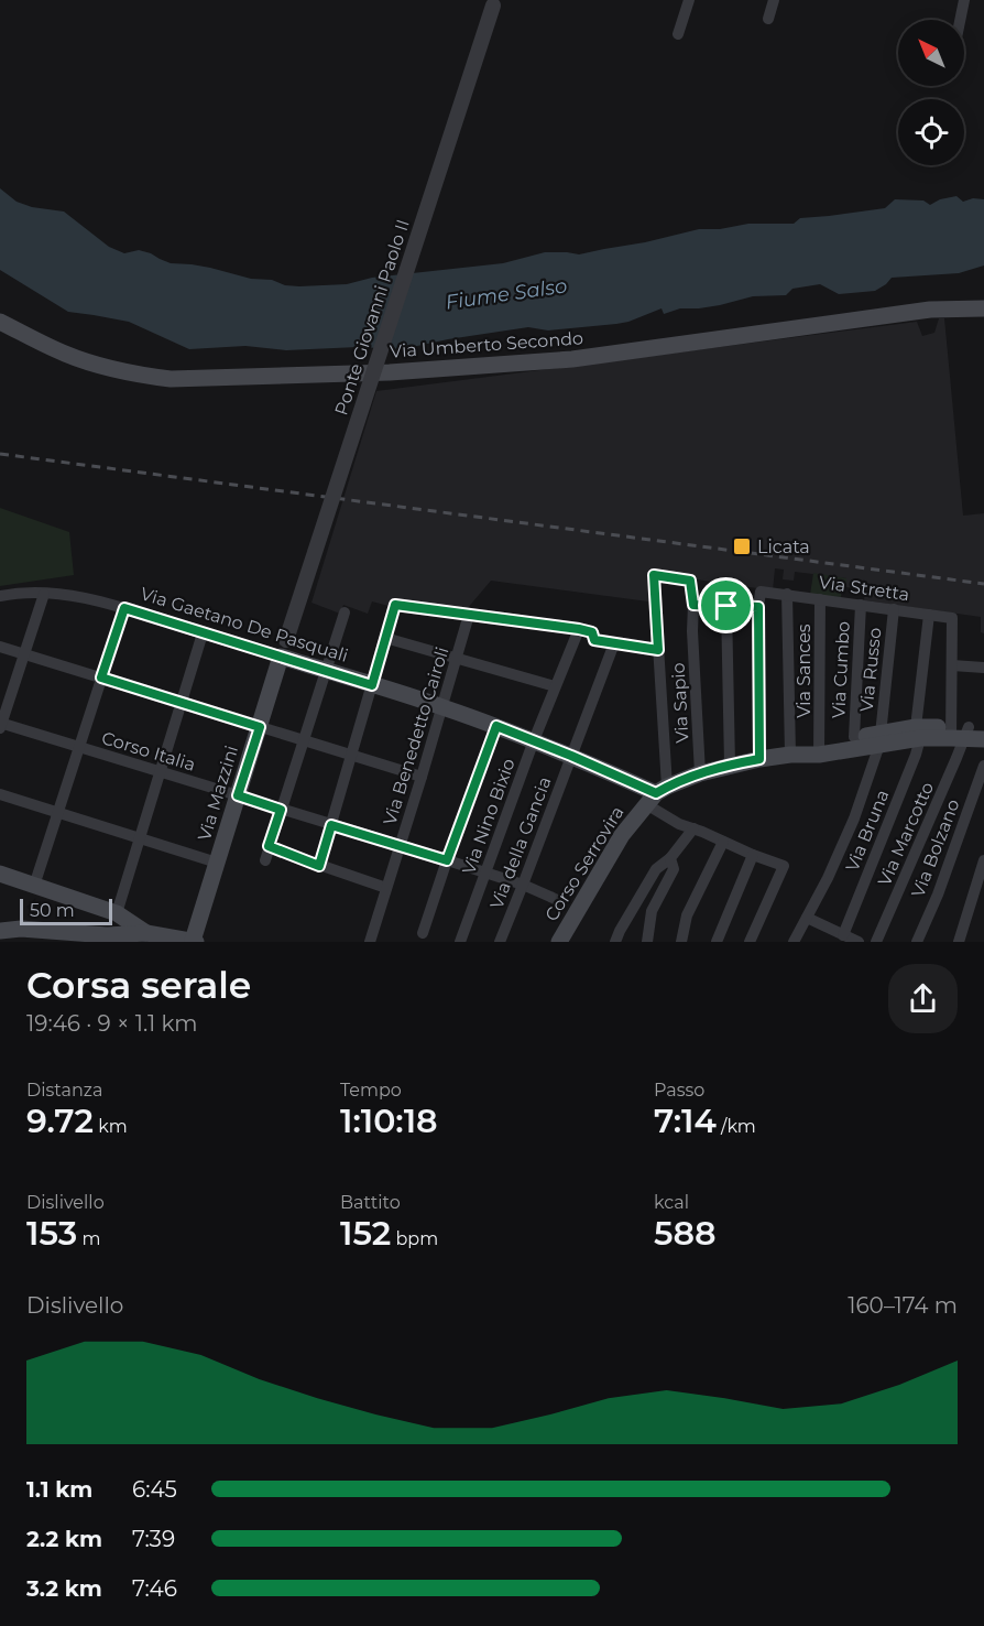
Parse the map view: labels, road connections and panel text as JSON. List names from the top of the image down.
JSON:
{
  "streets": {
    "main road": [
      "Via Umberto Secondo",
      "Via Gaetano De Pasquali",
      "Via Mazzini",
      "Corso Serrovira"
    ],
    "street": [
      "Ponte Giovanni Paolo II",
      "Via Stretta",
      "Via Cumbo",
      "Via Russo",
      "Via Sances",
      "Via Sapio",
      "Via Benedetto Cairoli",
      "Corso Italia",
      "Via Nino Bixio",
      "Via Bruna",
      "Via Marcotto",
      "Via della Gancia",
      "Via Bolzano"
    ]
  },
  "crossings": [
    ["Via Stretta", "Via Cumbo"],
    ["Via Stretta", "Via Russo"],
    ["Via Stretta", "Via Sances"],
    ["Via Stretta", "Via Bruna"],
    ["Via Gaetano De Pasquali", "Via Benedetto Cairoli"],
    ["Via Gaetano De Pasquali", "Via Mazzini"],
    ["Via Gaetano De Pasquali", "Via Nino Bixio"],
    ["Via Gaetano De Pasquali", "Via della Gancia"],
    ["Via Gaetano De Pasquali", "Corso Serrovira"],
    ["Via Benedetto Cairoli", "Corso Italia"],
    ["Corso Italia", "Via Mazzini"],
    ["Corso Italia", "Via Nino Bixio"],
    ["Corso Italia", "Via della Gancia"]
  ],
  "water": ["Fiume Salso"],
  "places": {
    "transit": ["Licata"]
  },
  "scale_bar": "50 m",
  "north": "top left",
  "page": {
    "scale": "50 m",
    "heading": ["Corsa serale", "19:46 · 9 × 1.1 km"],
    "stats": [
      ["Distanza", "9.72 km"],
      ["Tempo", "1:10:18"],
      ["Passo", "7:14 /km"],
      ["Dislivello", "153 m"],
      ["Battito", "152 bpm"],
      ["kcal", "588"]
    ],
    "chart": ["Dislivello", "160–174 m"],
    "list": [
      {
        "name": "1.1 km",
        "note": "6:45"
      },
      {
        "name": "2.2 km",
        "note": "7:39"
      },
      {
        "name": "3.2 km",
        "note": "7:46"
      }
    ]
  }
}
